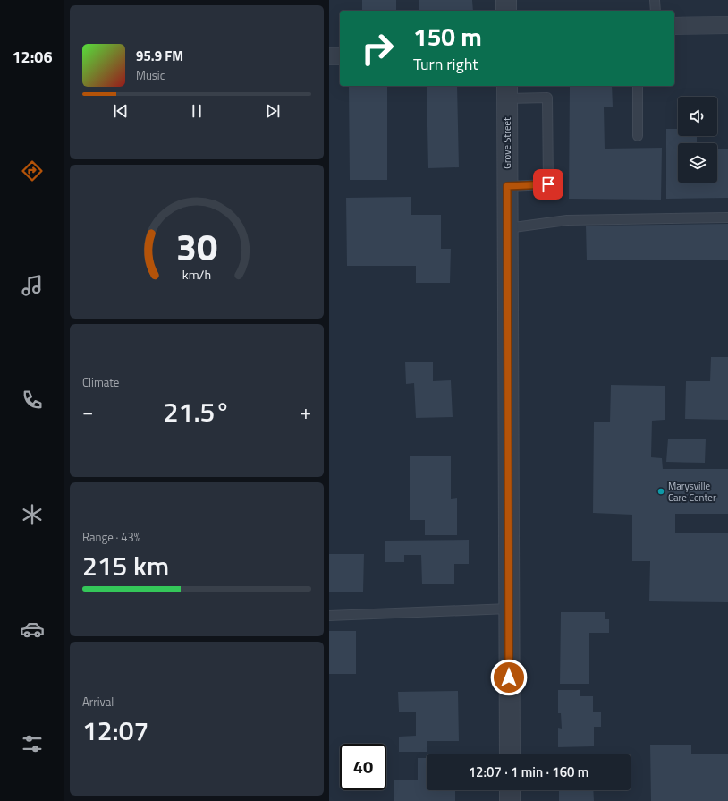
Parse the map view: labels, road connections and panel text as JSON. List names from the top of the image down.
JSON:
{
  "streets": {
    "street": ["Grove Street"]
  },
  "places": ["Marysville Care Center"],
  "page": {
    "tabs": "12:06",
    "turn": ["150 m", "Turn right"],
    "song": ["95.9 FM", "Music"],
    "tile": [
      "Climate",
      ["Range · 43%", "215 km"],
      ["Arrival", "12:07"]
    ],
    "heat": ["−", "21.5°", "+"],
    "limit": "40",
    "trip": "12:07 · 1 min · 160 m",
    "gauge": ["30", "km/h"]
  }
}
